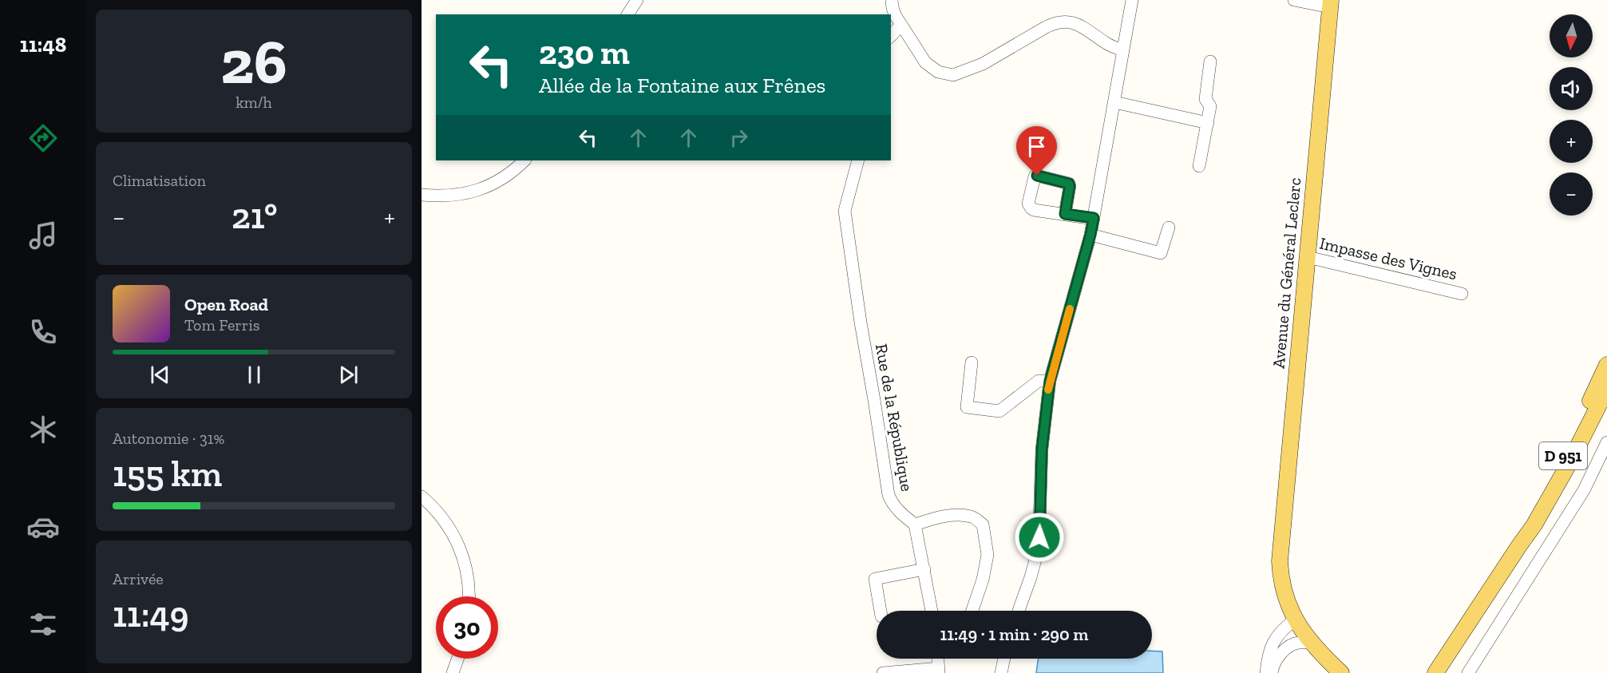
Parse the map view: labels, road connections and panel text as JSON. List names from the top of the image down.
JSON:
{
  "streets": {
    "main road": ["Avenue du Général Leclerc", "D 951"],
    "street": ["Impasse des Vignes", "Rue de la République"]
  },
  "crossings": [
    ["Impasse des Vignes", "Avenue du Général Leclerc"]
  ],
  "north": "bottom",
  "page": {
    "tabs": "11:48",
    "tile": [
      ["26", "km/h"],
      "Climatisation",
      ["Autonomie · 31%", "155 km"],
      ["Arrivée", "11:49"]
    ],
    "map_buttons": ["+", "−"],
    "turn": ["230 m", "Allée de la Fontaine aux Frênes"],
    "heat": ["−", "21°", "+"],
    "song": ["Open Road", "Tom Ferris"],
    "limit": "30",
    "trip": "11:49 · 1 min · 290 m"
  }
}
